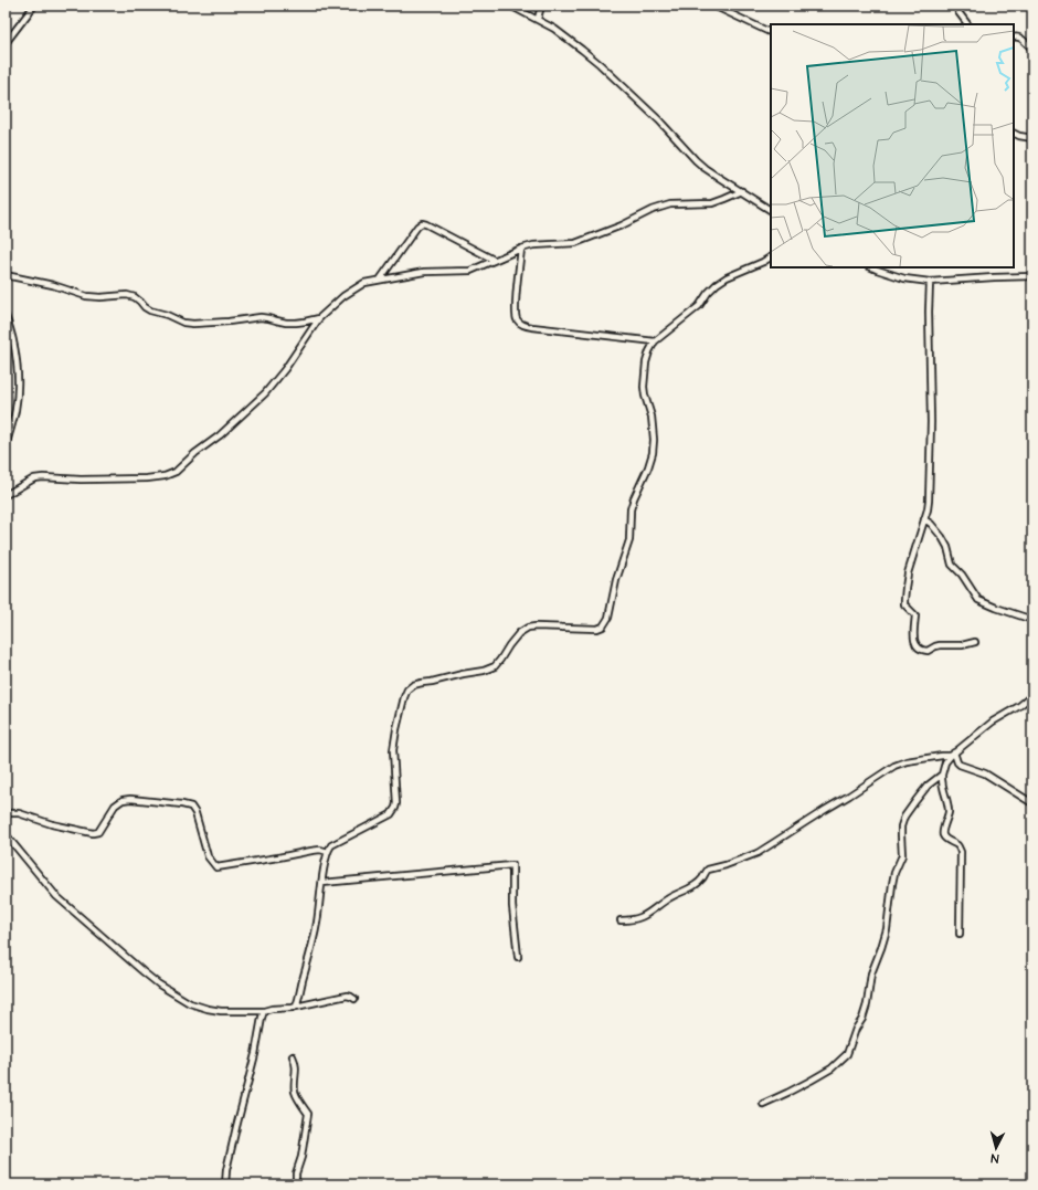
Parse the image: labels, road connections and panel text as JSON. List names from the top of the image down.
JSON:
{
  "north": "bottom"
}
